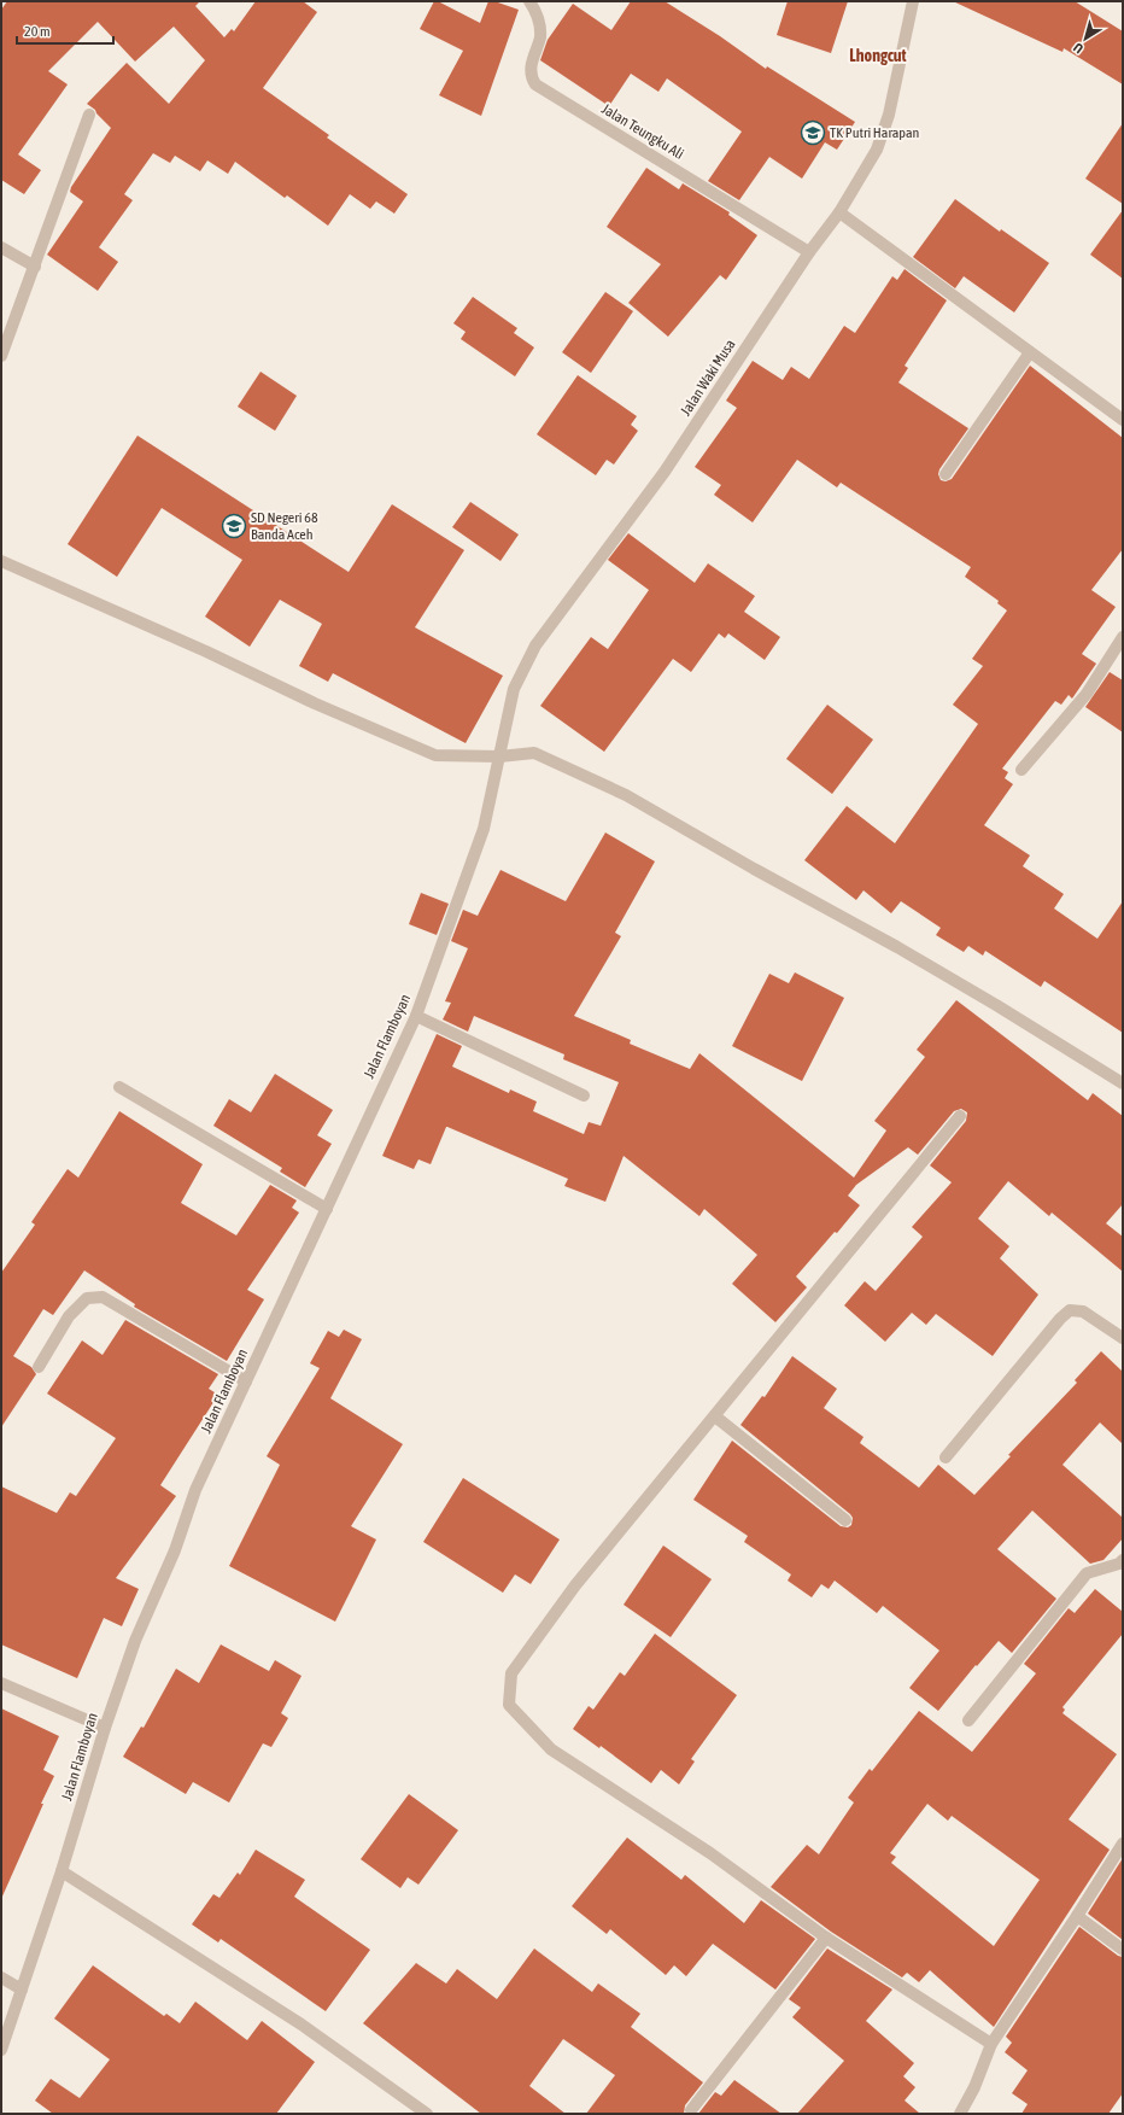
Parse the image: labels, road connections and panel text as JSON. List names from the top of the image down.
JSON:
{
  "streets": {
    "street": ["Jalan Teungku Ali", "Jalan Waki Musa", "Jalan Flamboyan"]
  },
  "crossings": [
    ["Jalan Teungku Ali", "Jalan Waki Musa"],
    ["Jalan Waki Musa", "Jalan Flamboyan"]
  ],
  "districts": ["Lhongcut"],
  "places": {
    "school or university": ["TK Putri Harapan", "SD Negeri 68 Banda Aceh"]
  },
  "scale_bar": "20 m",
  "north": "bottom left"
}
